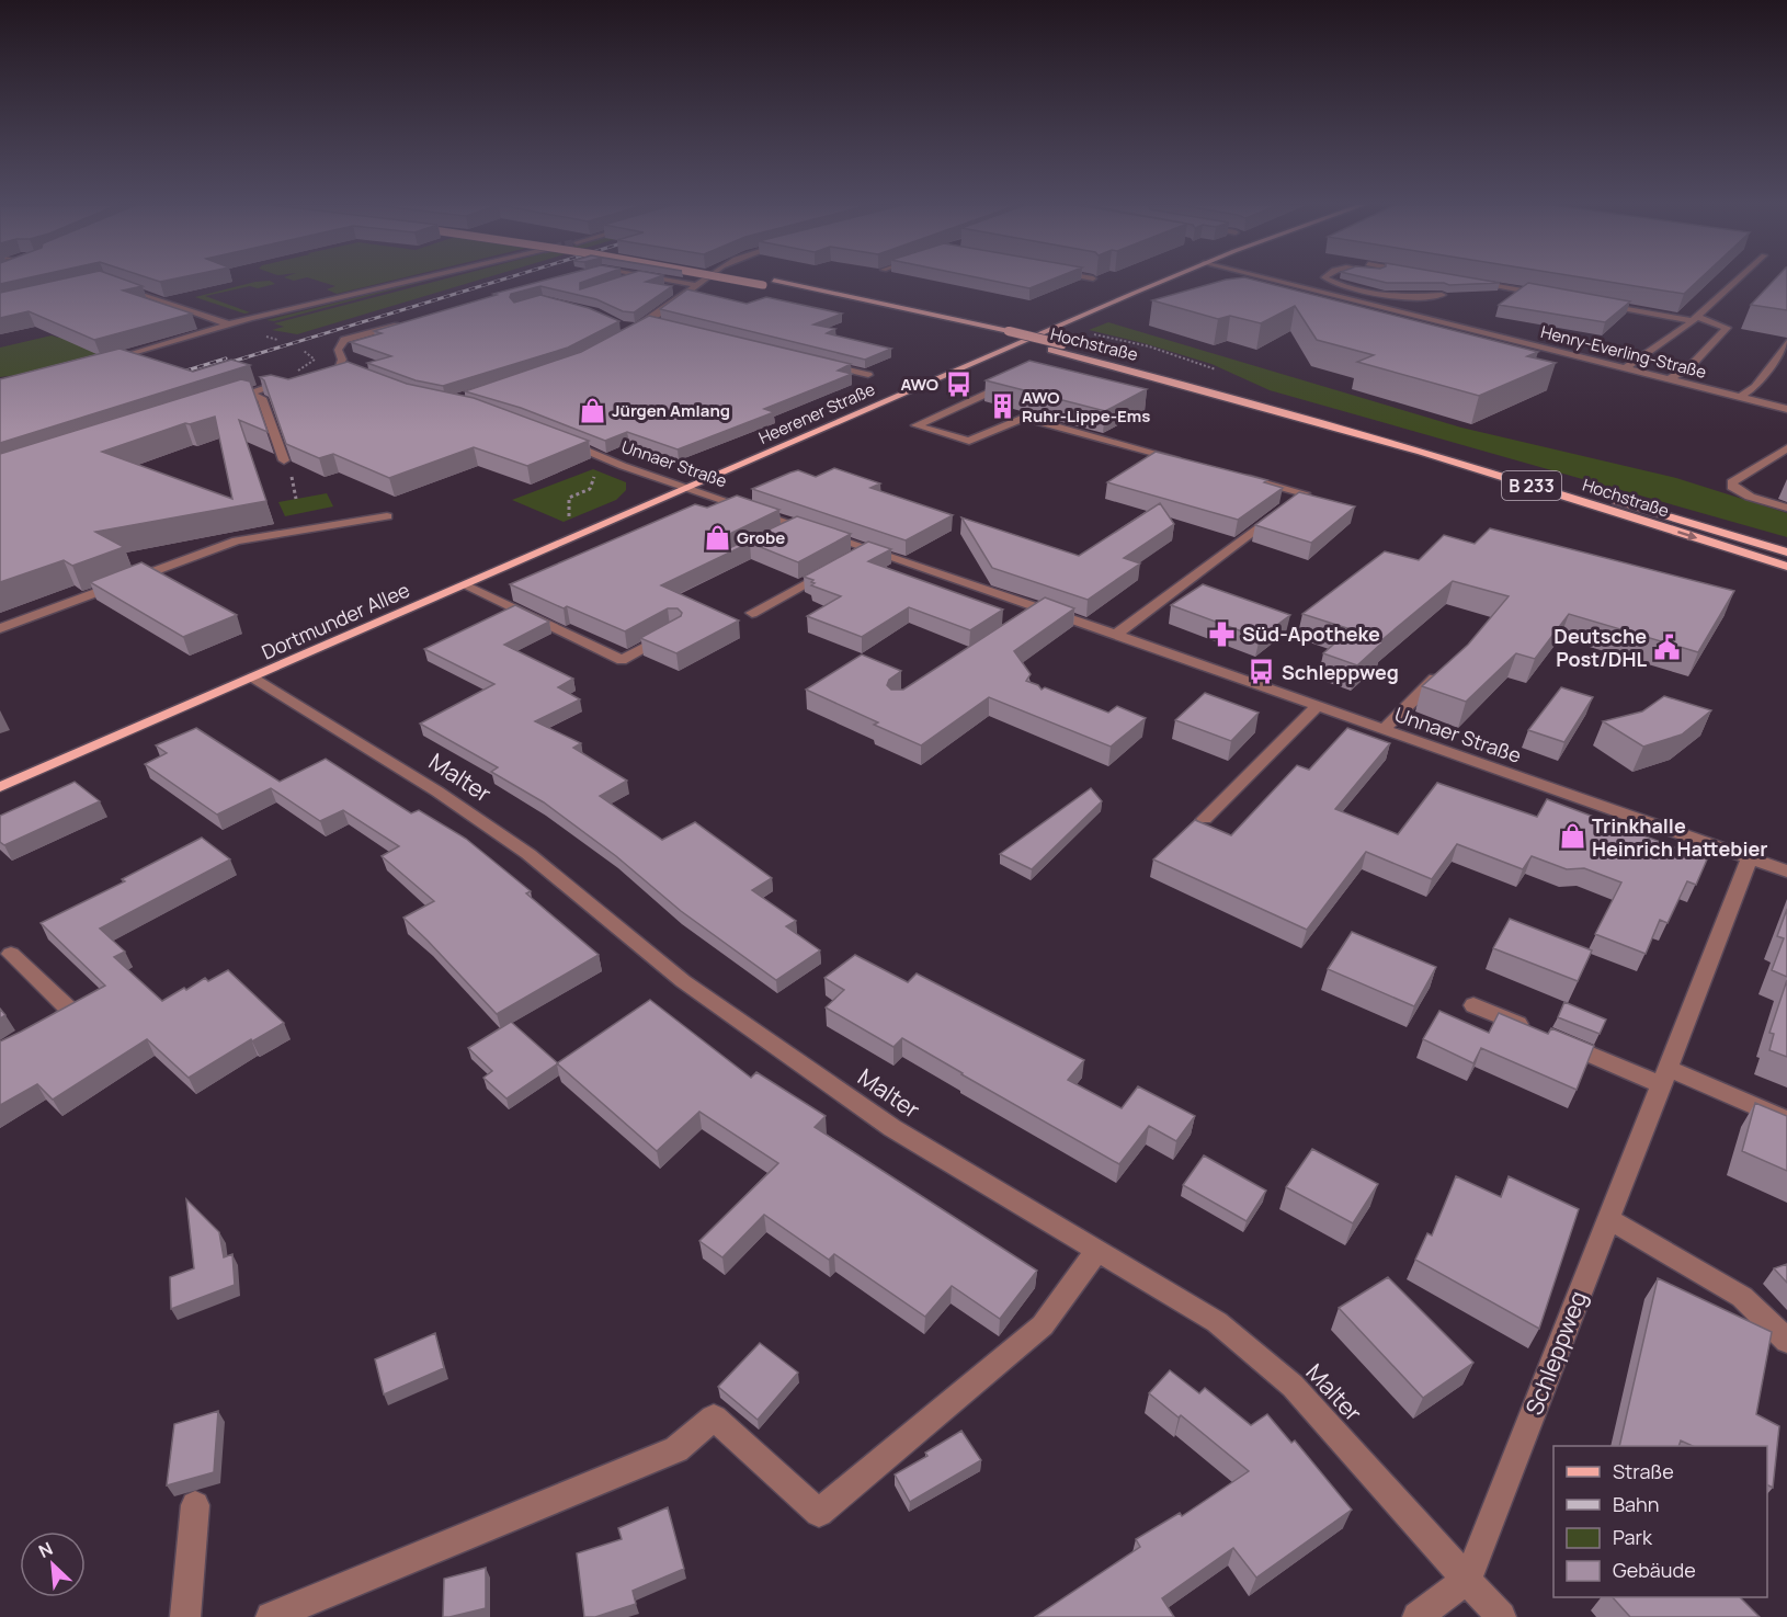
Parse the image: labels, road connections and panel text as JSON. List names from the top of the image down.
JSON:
{
  "streets": {
    "main road": [
      "Hochstraße",
      "Heerener Straße",
      "B 233",
      "Dortmunder Allee"
    ],
    "street": [
      "Henry-Everling-Straße",
      "Unnaer Straße",
      "Malter",
      "Schleppweg"
    ]
  },
  "crossings": [
    ["Heerener Straße", "Unnaer Straße"],
    ["Heerener Straße", "Dortmunder Allee"],
    ["Unnaer Straße", "Dortmunder Allee"],
    ["Unnaer Straße", "Schleppweg"],
    ["Dortmunder Allee", "Malter"],
    ["Malter", "Schleppweg"]
  ],
  "places": {
    "bus stop": ["AWO", "Schleppweg"],
    "building": ["AWO Ruhr-Lippe-Ems"],
    "shop": ["Jürgen Amlang", "Grobe", "Trinkhalle Heinrich Hattebier"],
    "pharmacy": ["Süd-Apotheke"],
    "public building": ["Deutsche Post/DHL"]
  },
  "legend": [
    "Straße",
    "Bahn",
    "Park",
    "Gebäude"
  ],
  "north": "top left"
}
